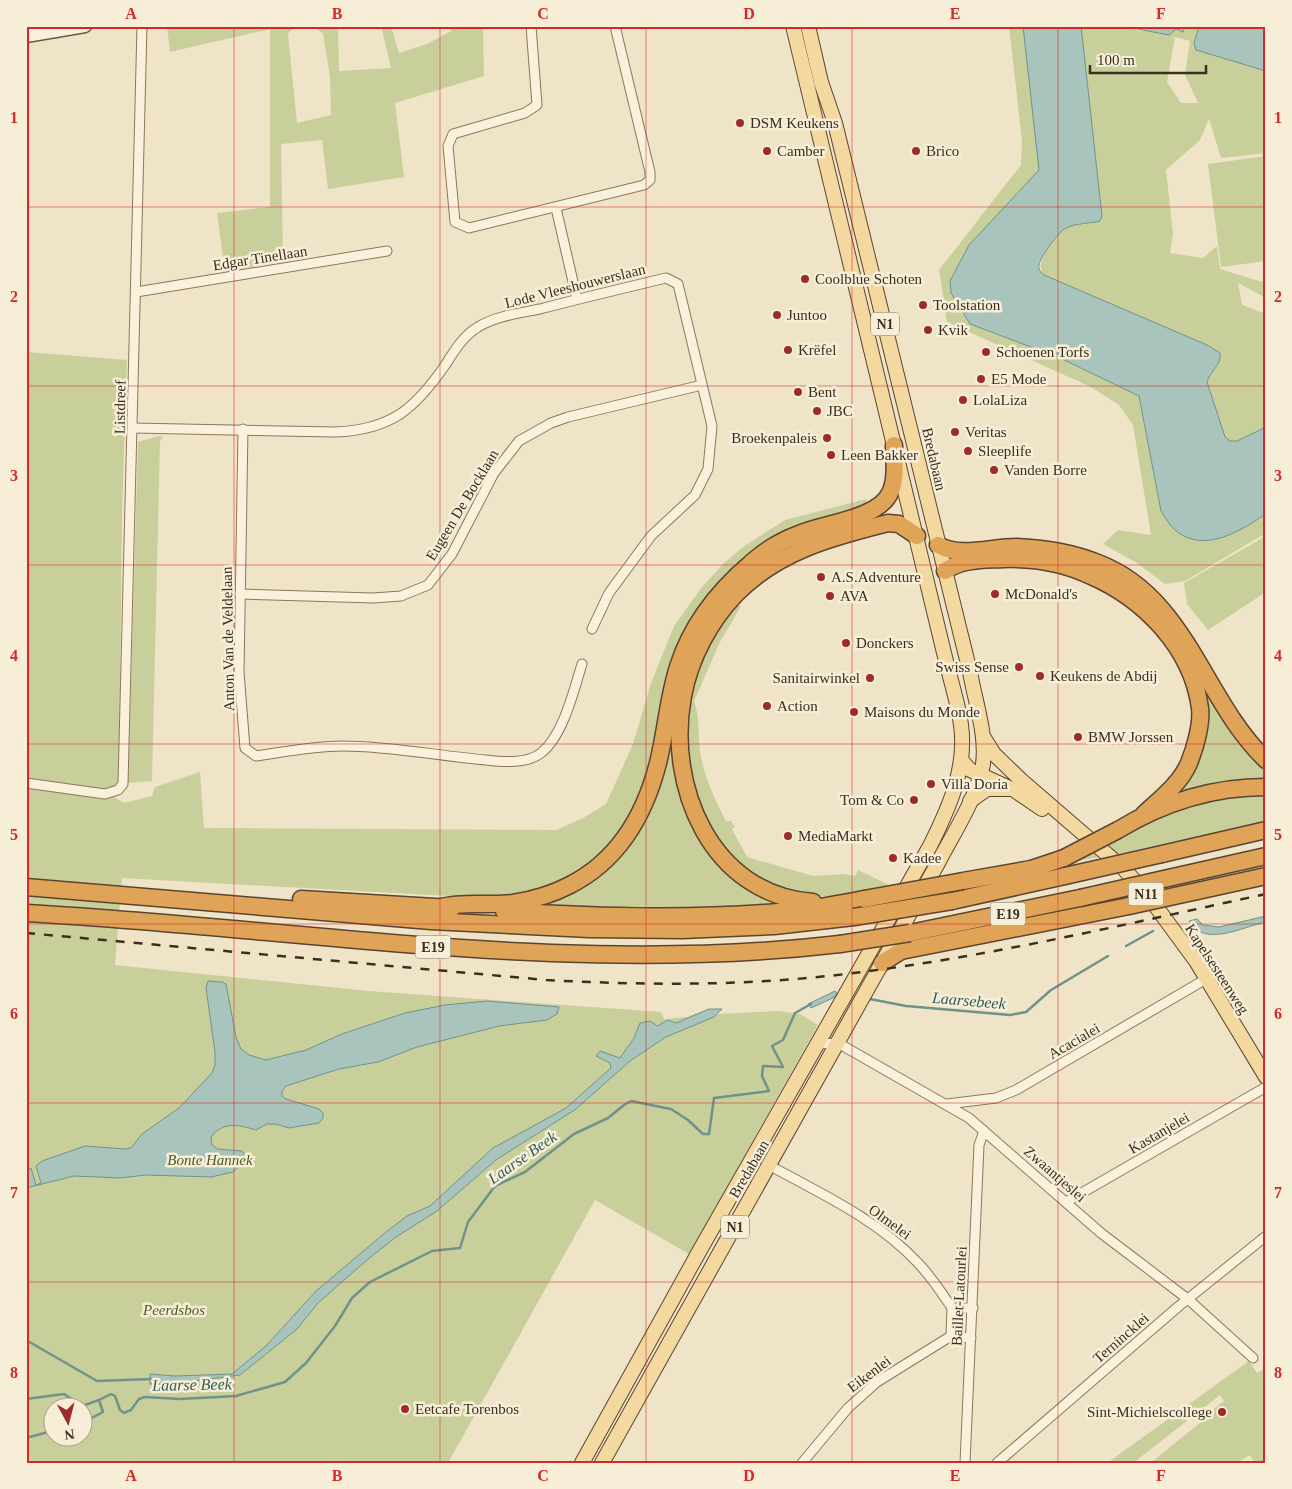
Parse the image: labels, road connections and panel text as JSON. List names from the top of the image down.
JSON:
{
  "streets": {
    "highway": ["E19"],
    "main road": [
      "N1",
      "Bredabaan",
      "N11",
      "Kapelsesteenweg"
    ],
    "street": [
      "Edgar Tinellaan",
      "Lode Vleeshouwerslaan",
      "Listdreef",
      "Eugeen De Bocklaan",
      "Anton Van de Veldelaan",
      "Acacialei",
      "Kastanjelei",
      "Zwaantjeslei",
      "Olmelei",
      "Baillet-Latourlei",
      "Ternincklei",
      "Eikenlei"
    ]
  },
  "crossings": [
    ["Edgar Tinellaan", "Listdreef"],
    ["Lode Vleeshouwerslaan", "Listdreef"],
    ["Lode Vleeshouwerslaan", "Eugeen De Bocklaan"],
    ["Lode Vleeshouwerslaan", "Anton Van de Veldelaan"],
    ["Bredabaan", "Kapelsesteenweg"],
    ["Bredabaan", "Zwaantjeslei"],
    ["Eugeen De Bocklaan", "Anton Van de Veldelaan"],
    ["Kapelsesteenweg", "Acacialei"],
    ["Acacialei", "Zwaantjeslei"],
    ["Kastanjelei", "Zwaantjeslei"],
    ["Zwaantjeslei", "Baillet-Latourlei"],
    ["Zwaantjeslei", "Ternincklei"]
  ],
  "water": ["Laarsebeek", "Laarse Beek"],
  "parks": ["Bonte Hannek", "Peerdsbos"],
  "places": [
    "DSM Keukens",
    "Camber",
    "Brico",
    "Coolblue Schoten",
    "Toolstation",
    "Juntoo",
    "Kvik",
    "Krëfel",
    "Schoenen Torfs",
    "E5 Mode",
    "Bent",
    "LolaLiza",
    "JBC",
    "Veritas",
    "Broekenpaleis",
    "Sleeplife",
    "Leen Bakker",
    "Vanden Borre",
    "A.S.Adventure",
    "McDonald's",
    "AVA",
    "Donckers",
    "Swiss Sense",
    "Keukens de Abdij",
    "Sanitairwinkel",
    "Action",
    "Maisons du Monde",
    "BMW Jorssen",
    "Villa Doria",
    "Tom & Co",
    "MediaMarkt",
    "Kadee",
    "Eetcafe Torenbos",
    "Sint-Michielscollege"
  ],
  "scale_bar": "100 m",
  "north": "bottom",
  "grid": {
    "columns": [
      "A",
      "B",
      "C",
      "D",
      "E",
      "F"
    ],
    "rows": [
      "1",
      "2",
      "3",
      "4",
      "5",
      "6",
      "7",
      "8"
    ]
  }
}
